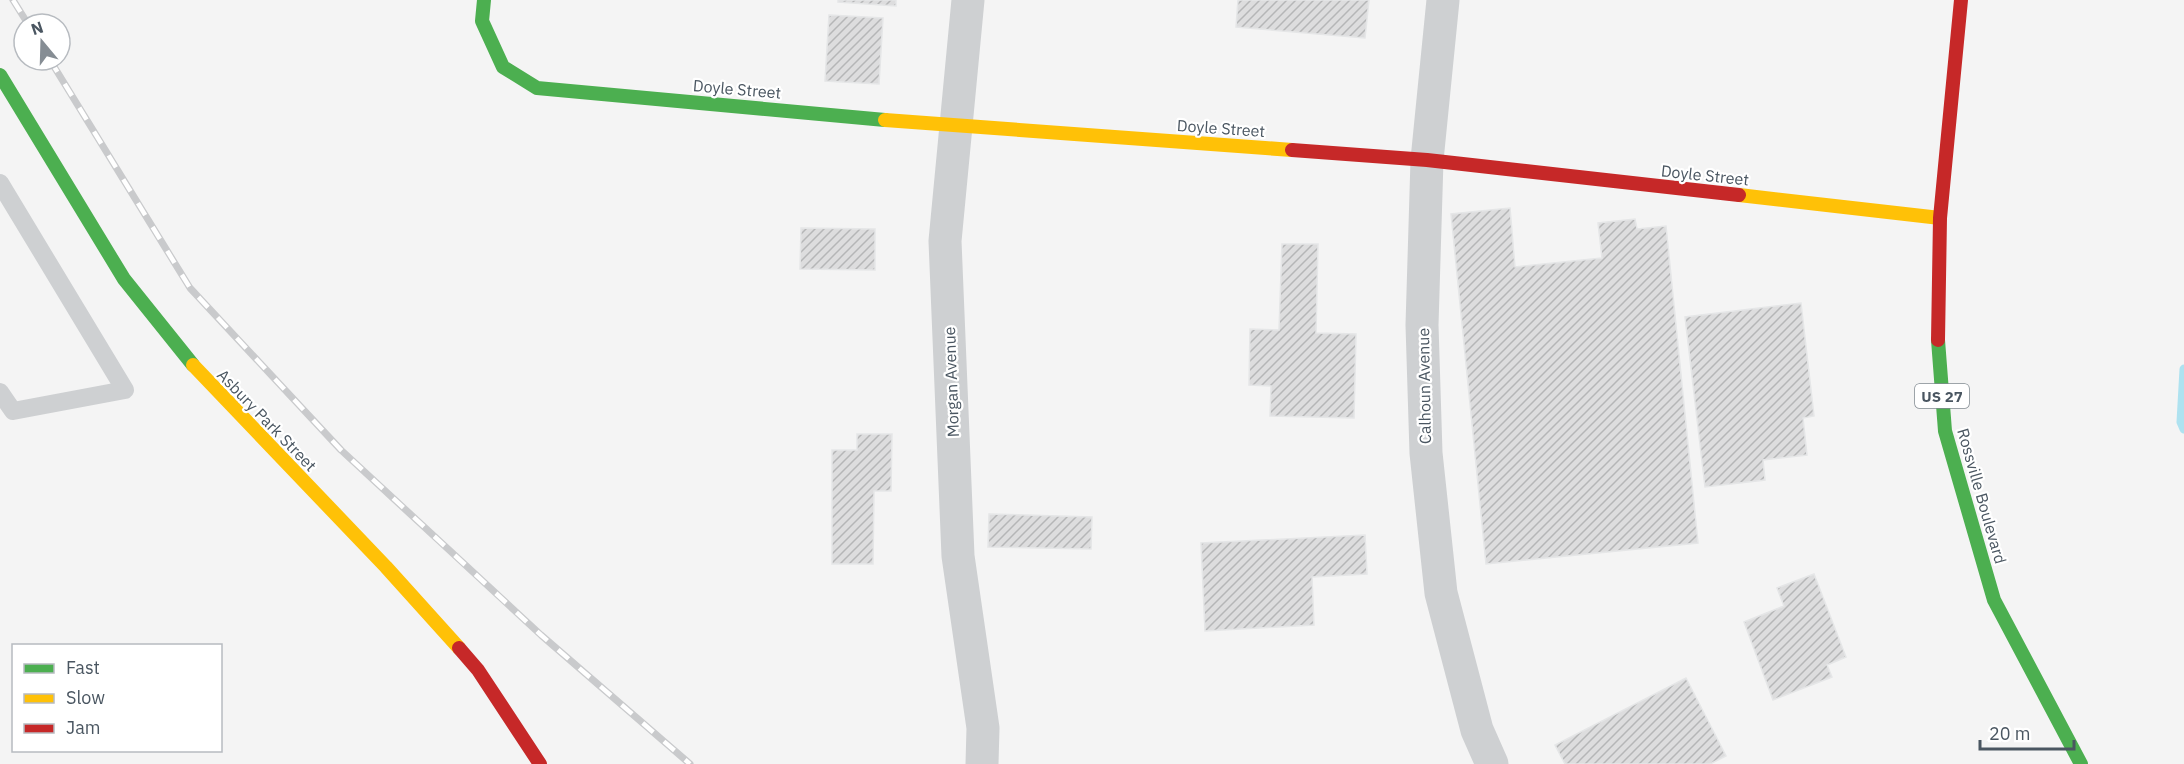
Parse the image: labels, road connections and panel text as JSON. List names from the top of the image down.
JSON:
{
  "streets": {
    "main road": [
      "Doyle Street",
      "US 27",
      "Asbury Park Street",
      "Rossville Boulevard"
    ],
    "street": ["Morgan Avenue", "Calhoun Avenue"]
  },
  "crossings": [
    ["Doyle Street", "Morgan Avenue"],
    ["Doyle Street", "Calhoun Avenue"],
    ["Doyle Street", "Rossville Boulevard"]
  ],
  "legend": ["Fast", "Slow", "Jam"],
  "scale_bar": "20 m",
  "north": "top"
}
